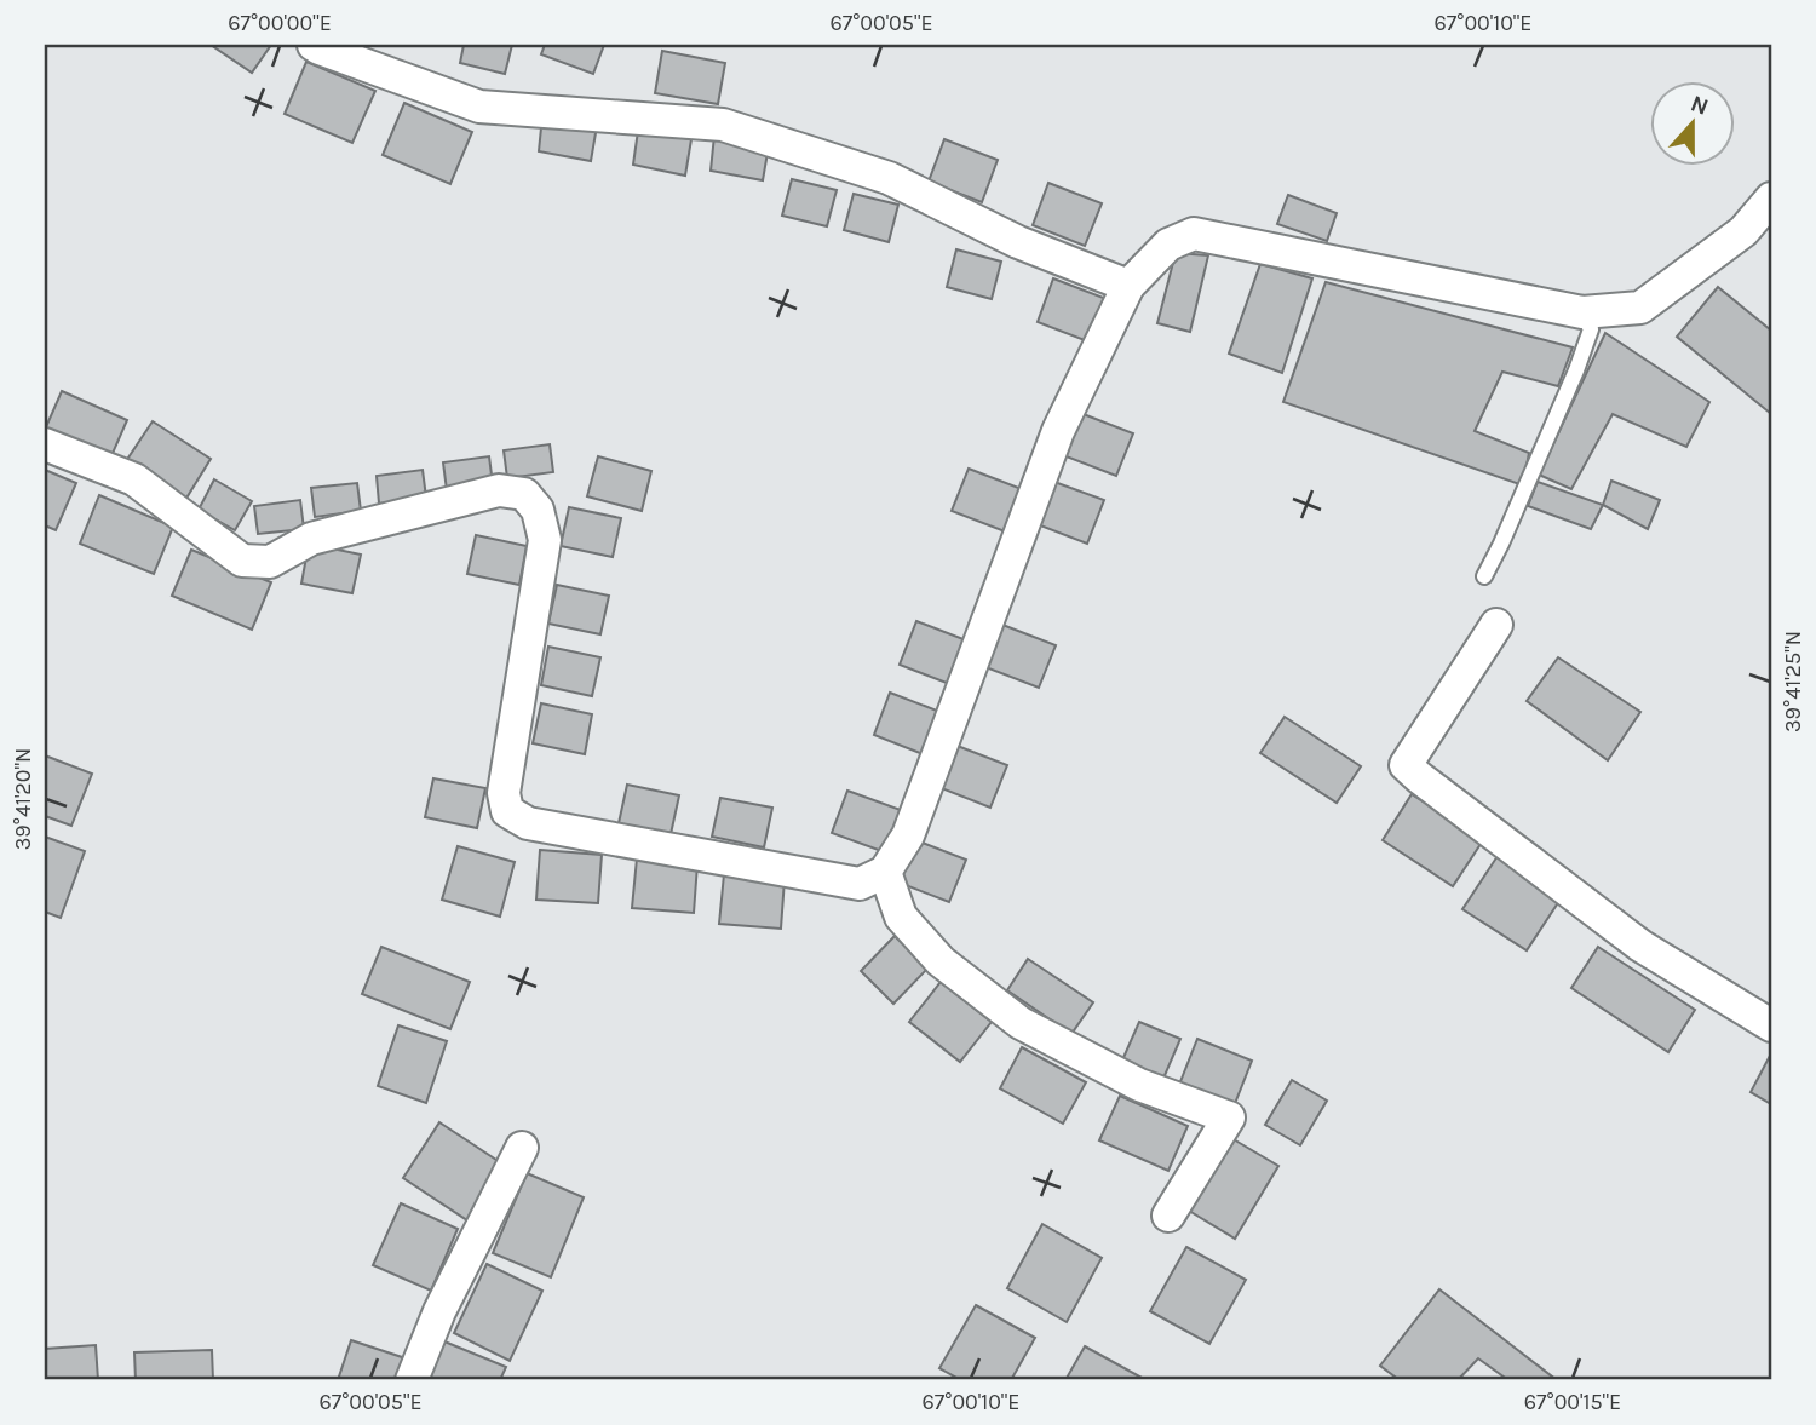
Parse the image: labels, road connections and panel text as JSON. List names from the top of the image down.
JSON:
{
  "north": "top",
  "coordinates": [
    "67°00'00\"E",
    "67°00'05\"E",
    "67°00'10\"E",
    "39°41'25\"N",
    "39°41'20\"N",
    "67°00'15\"E"
  ]
}
